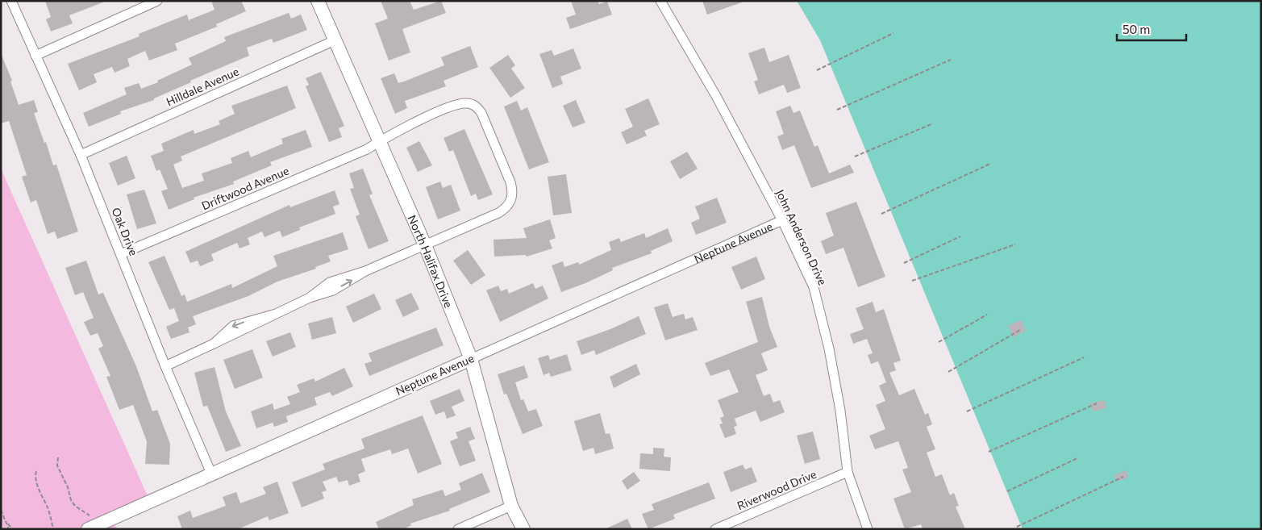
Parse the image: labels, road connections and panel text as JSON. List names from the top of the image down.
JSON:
{
  "streets": {
    "street": [
      "Hilldale Avenue",
      "Driftwood Avenue",
      "Oak Drive",
      "John Anderson Drive",
      "Neptune Avenue",
      "North Halifax Drive",
      "Riverwood Drive"
    ]
  },
  "crossings": [
    ["Hilldale Avenue", "Oak Drive"],
    ["Hilldale Avenue", "North Halifax Drive"],
    ["Driftwood Avenue", "Oak Drive"],
    ["Driftwood Avenue", "North Halifax Drive"],
    ["Oak Drive", "Neptune Avenue"],
    ["John Anderson Drive", "Neptune Avenue"],
    ["John Anderson Drive", "Riverwood Drive"],
    ["Neptune Avenue", "North Halifax Drive"]
  ],
  "scale_bar": "50 m"
}
